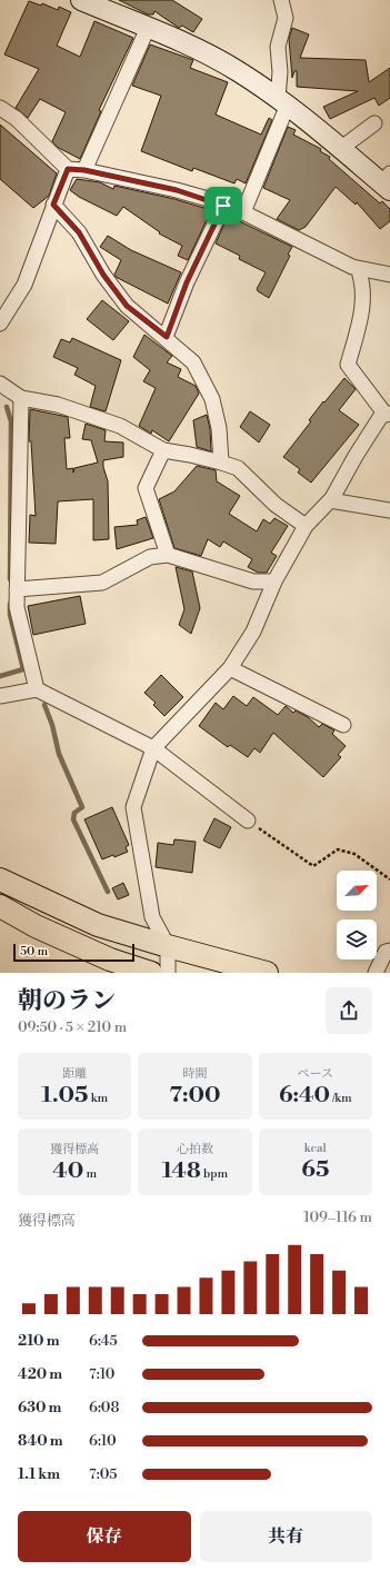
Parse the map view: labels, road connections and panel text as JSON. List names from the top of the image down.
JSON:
{
  "scale_bar": "50 m",
  "north": "top right",
  "page": {
    "scale": "50 m",
    "heading": ["朝のラン", "09:50 · 5 × 210 m"],
    "stats": [
      ["距離", "1.05 km"],
      ["時間", "7:00"],
      ["ペース", "6:40 /km"],
      ["獲得標高", "40 m"],
      ["心拍数", "148 bpm"],
      ["kcal", "65"]
    ],
    "chart": ["獲得標高", "109–116 m"],
    "list": [
      {
        "name": "210 m",
        "note": "6:45"
      },
      {
        "name": "420 m",
        "note": "7:10"
      },
      {
        "name": "630 m",
        "note": "6:08"
      },
      {
        "name": "840 m",
        "note": "6:10"
      },
      {
        "name": "1.1 km",
        "note": "7:05"
      }
    ],
    "buttons": ["保存", "共有"]
  }
}
